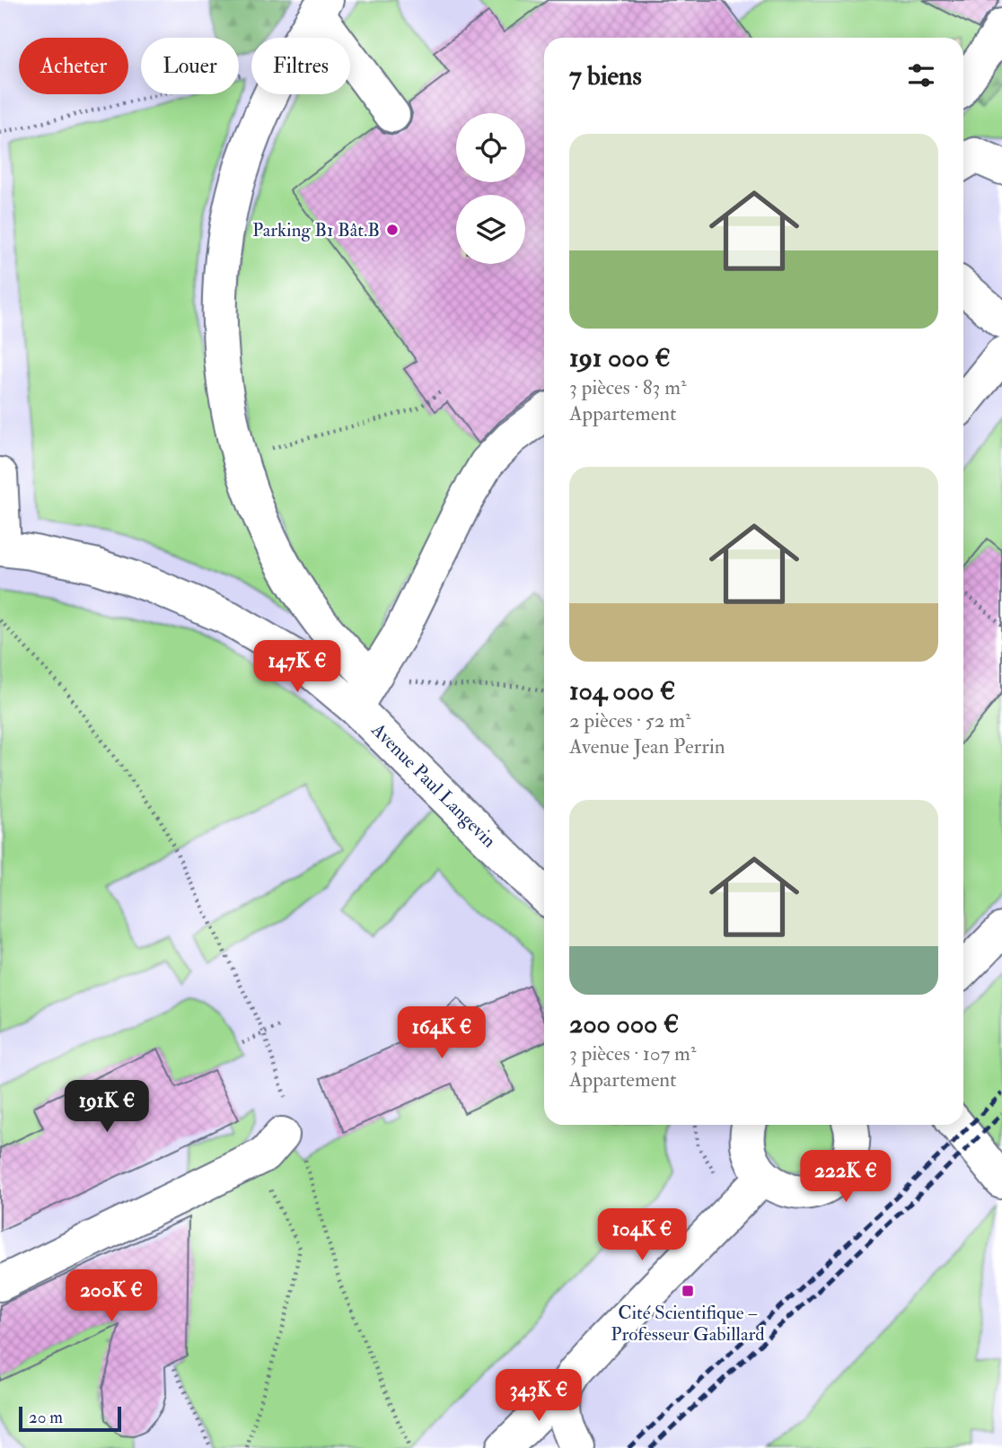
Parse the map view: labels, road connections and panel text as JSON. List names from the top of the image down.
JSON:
{
  "streets": {
    "street": ["Avenue Paul Langevin"]
  },
  "places": {
    "other": ["Parking B1 Bât.B"],
    "transit": ["Cité Scientifique – Professeur Gabillard"]
  },
  "scale_bar": "20 m",
  "page": {
    "chip": ["Acheter", "Louer", "Filtres"],
    "heading": "7 biens",
    "list": [
      {
        "name": "191 000 €",
        "note": "3 pièces · 83 m² · Appartement"
      },
      {
        "name": "104 000 €",
        "note": "2 pièces · 52 m² · Avenue Jean Perrin"
      },
      {
        "name": "200 000 €",
        "note": "3 pièces · 107 m² · Appartement"
      }
    ],
    "price": [
      "147K €",
      "164K €",
      "191K €",
      "222K €",
      "104K €",
      "200K €",
      "343K €"
    ],
    "scale": "20 m"
  }
}
